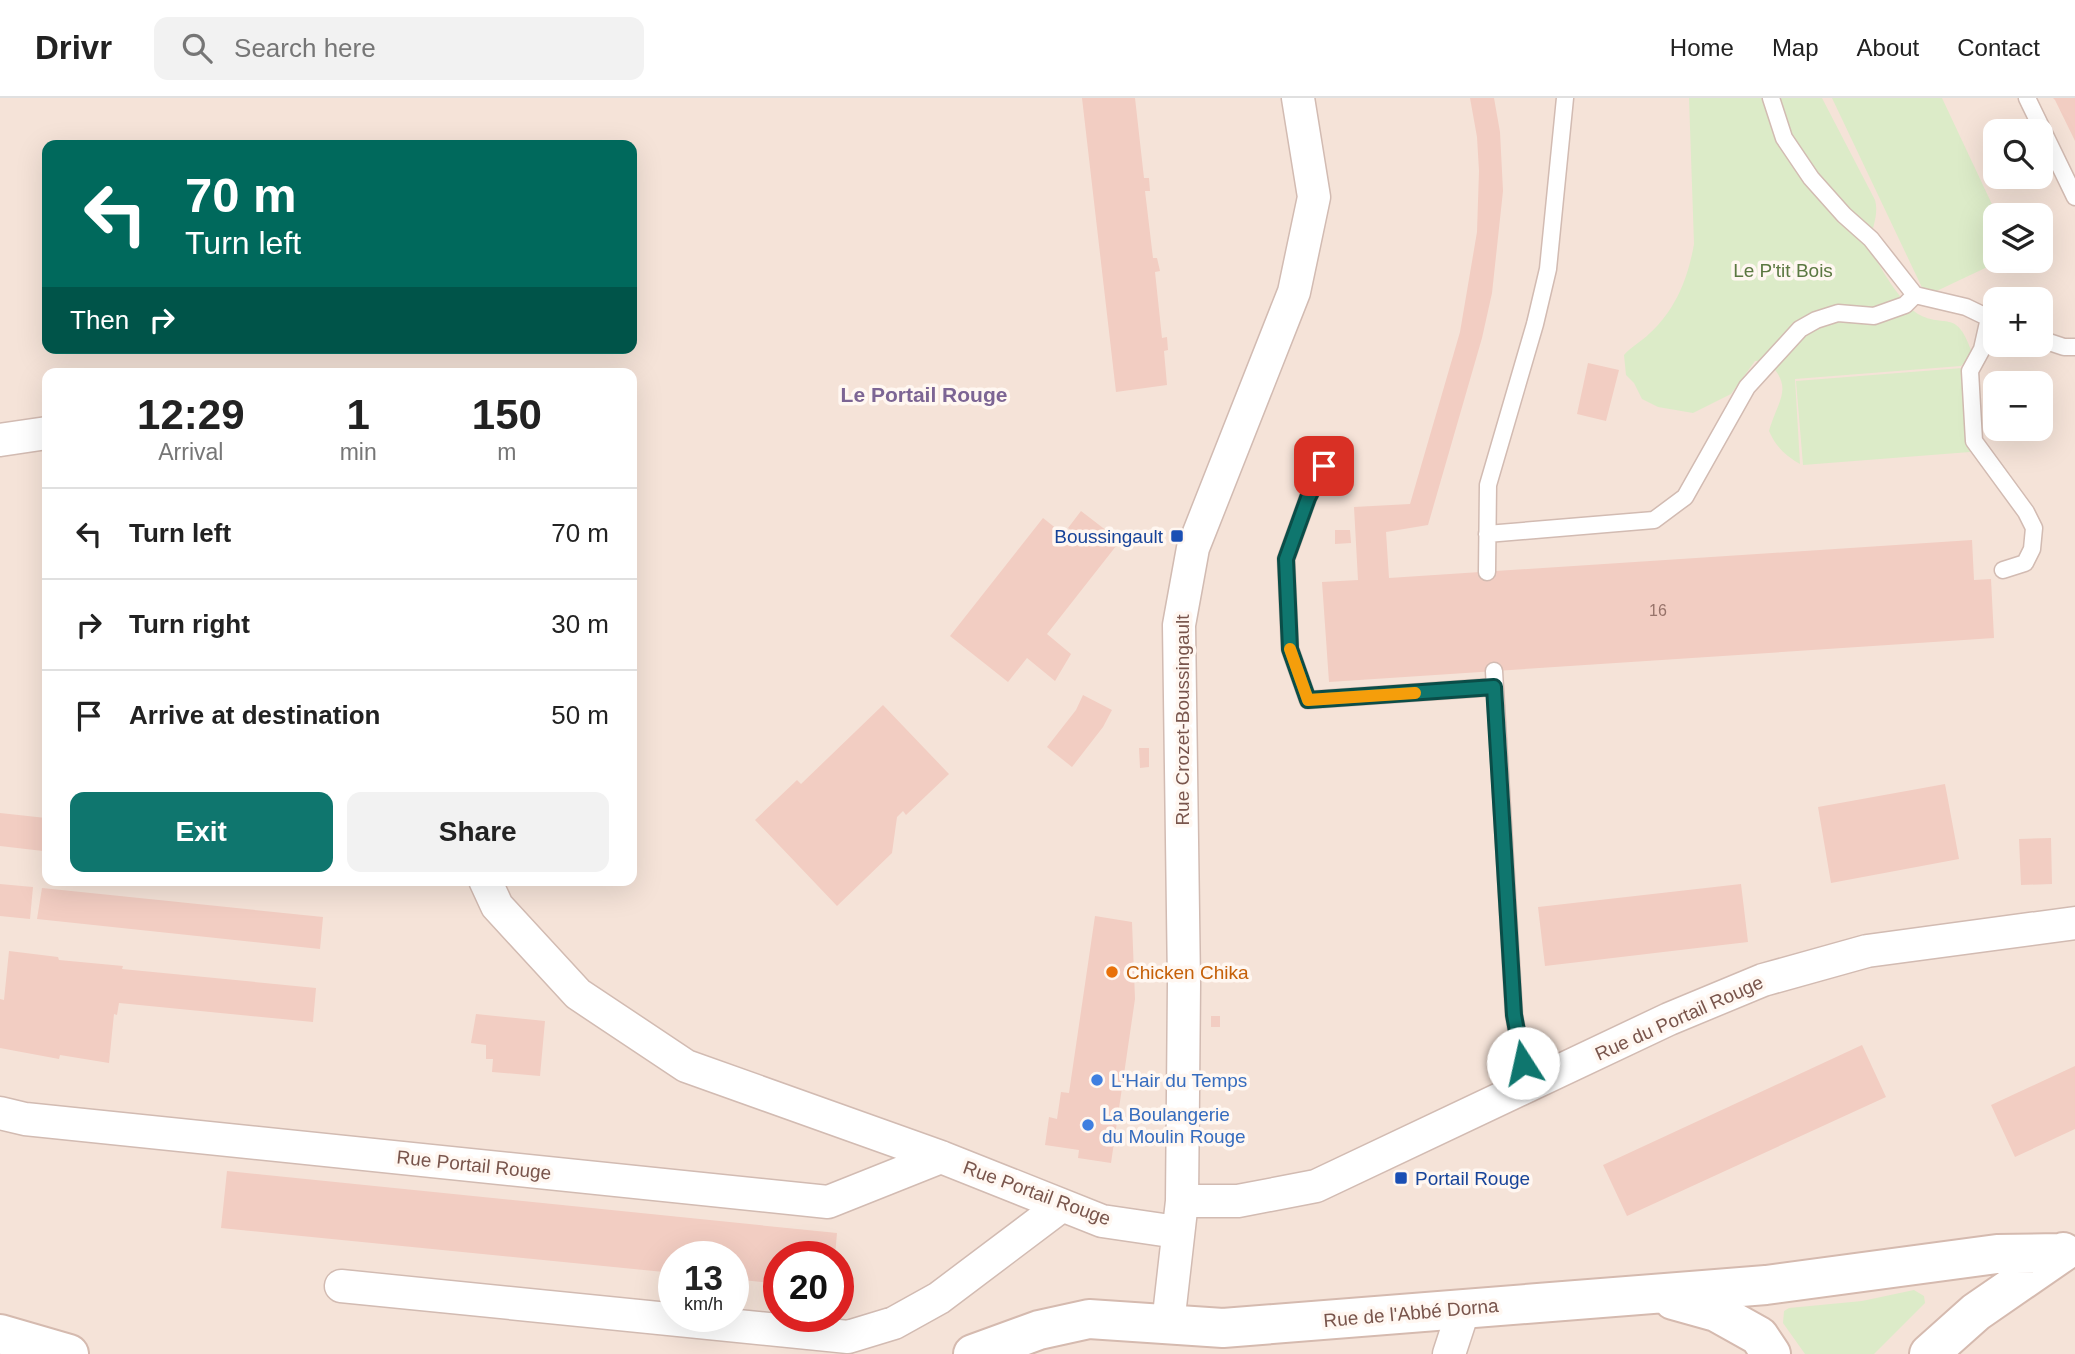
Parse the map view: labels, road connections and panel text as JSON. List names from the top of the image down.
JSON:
{
  "streets": {
    "main road": ["Rue de l'Abbé Dorna"],
    "street": ["Rue Crozet-Boussingault", "Rue du Portail Rouge", "Rue Portail Rouge"]
  },
  "crossings": [
    ["Rue Crozet-Boussingault", "Rue du Portail Rouge"],
    ["Rue Crozet-Boussingault", "Rue Portail Rouge"],
    ["Rue Crozet-Boussingault", "Rue de l'Abbé Dorna"]
  ],
  "districts": ["Le Portail Rouge"],
  "parks": ["Le P'tit Bois"],
  "places": {
    "transit": ["Boussingault", "Portail Rouge"],
    "other": ["Chicken Chika", "L'Hair du Temps", "La Boulangerie du Moulin Rouge"]
  },
  "house_numbers": ["16"],
  "page": {
    "header": "Drivr",
    "search": "Search here",
    "nav": [
      "Home",
      "Map",
      "About",
      "Contact"
    ],
    "map_buttons": ["+", "−"],
    "turn": ["70 m", "Turn left"],
    "then": "Then",
    "eta": [
      "12:29",
      "Arrival",
      "1",
      "min",
      "150",
      "m"
    ],
    "list": [
      {
        "name": "Turn left",
        "value": "70 m"
      },
      {
        "name": "Turn right",
        "value": "30 m"
      },
      {
        "name": "Arrive at destination",
        "value": "50 m"
      }
    ],
    "buttons": ["Exit", "Share"],
    "speed": "13 km/h",
    "limit": "20"
  }
}
